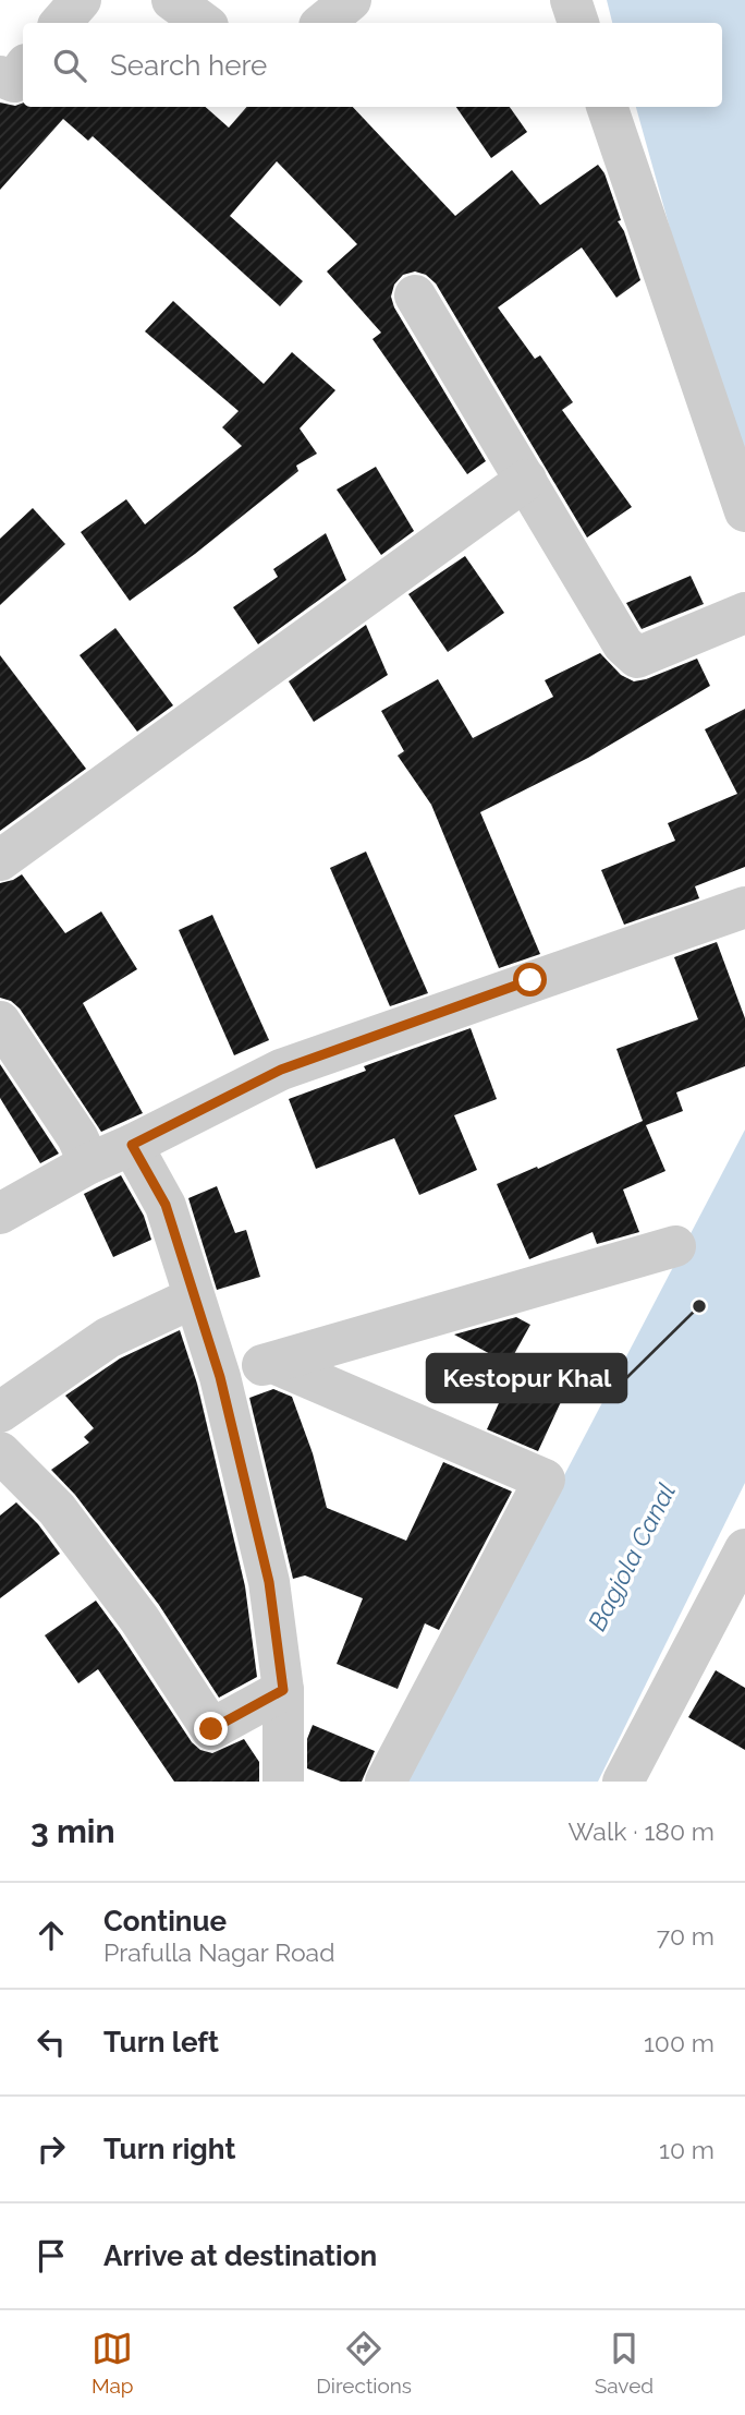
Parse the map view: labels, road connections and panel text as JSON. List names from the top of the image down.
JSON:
{
  "water": ["Bagjola Canal"],
  "places": ["Kestopur Khal"],
  "page": {
    "search": "Search here",
    "heading": ["3 min", "Walk · 180 m"],
    "list": [
      ["Continue", "Prafulla Nagar Road", "70 m"],
      ["Turn left", "100 m"],
      ["Turn right", "10 m"],
      "Arrive at destination"
    ],
    "nav": ["Map", "Directions", "Saved"]
  }
}
